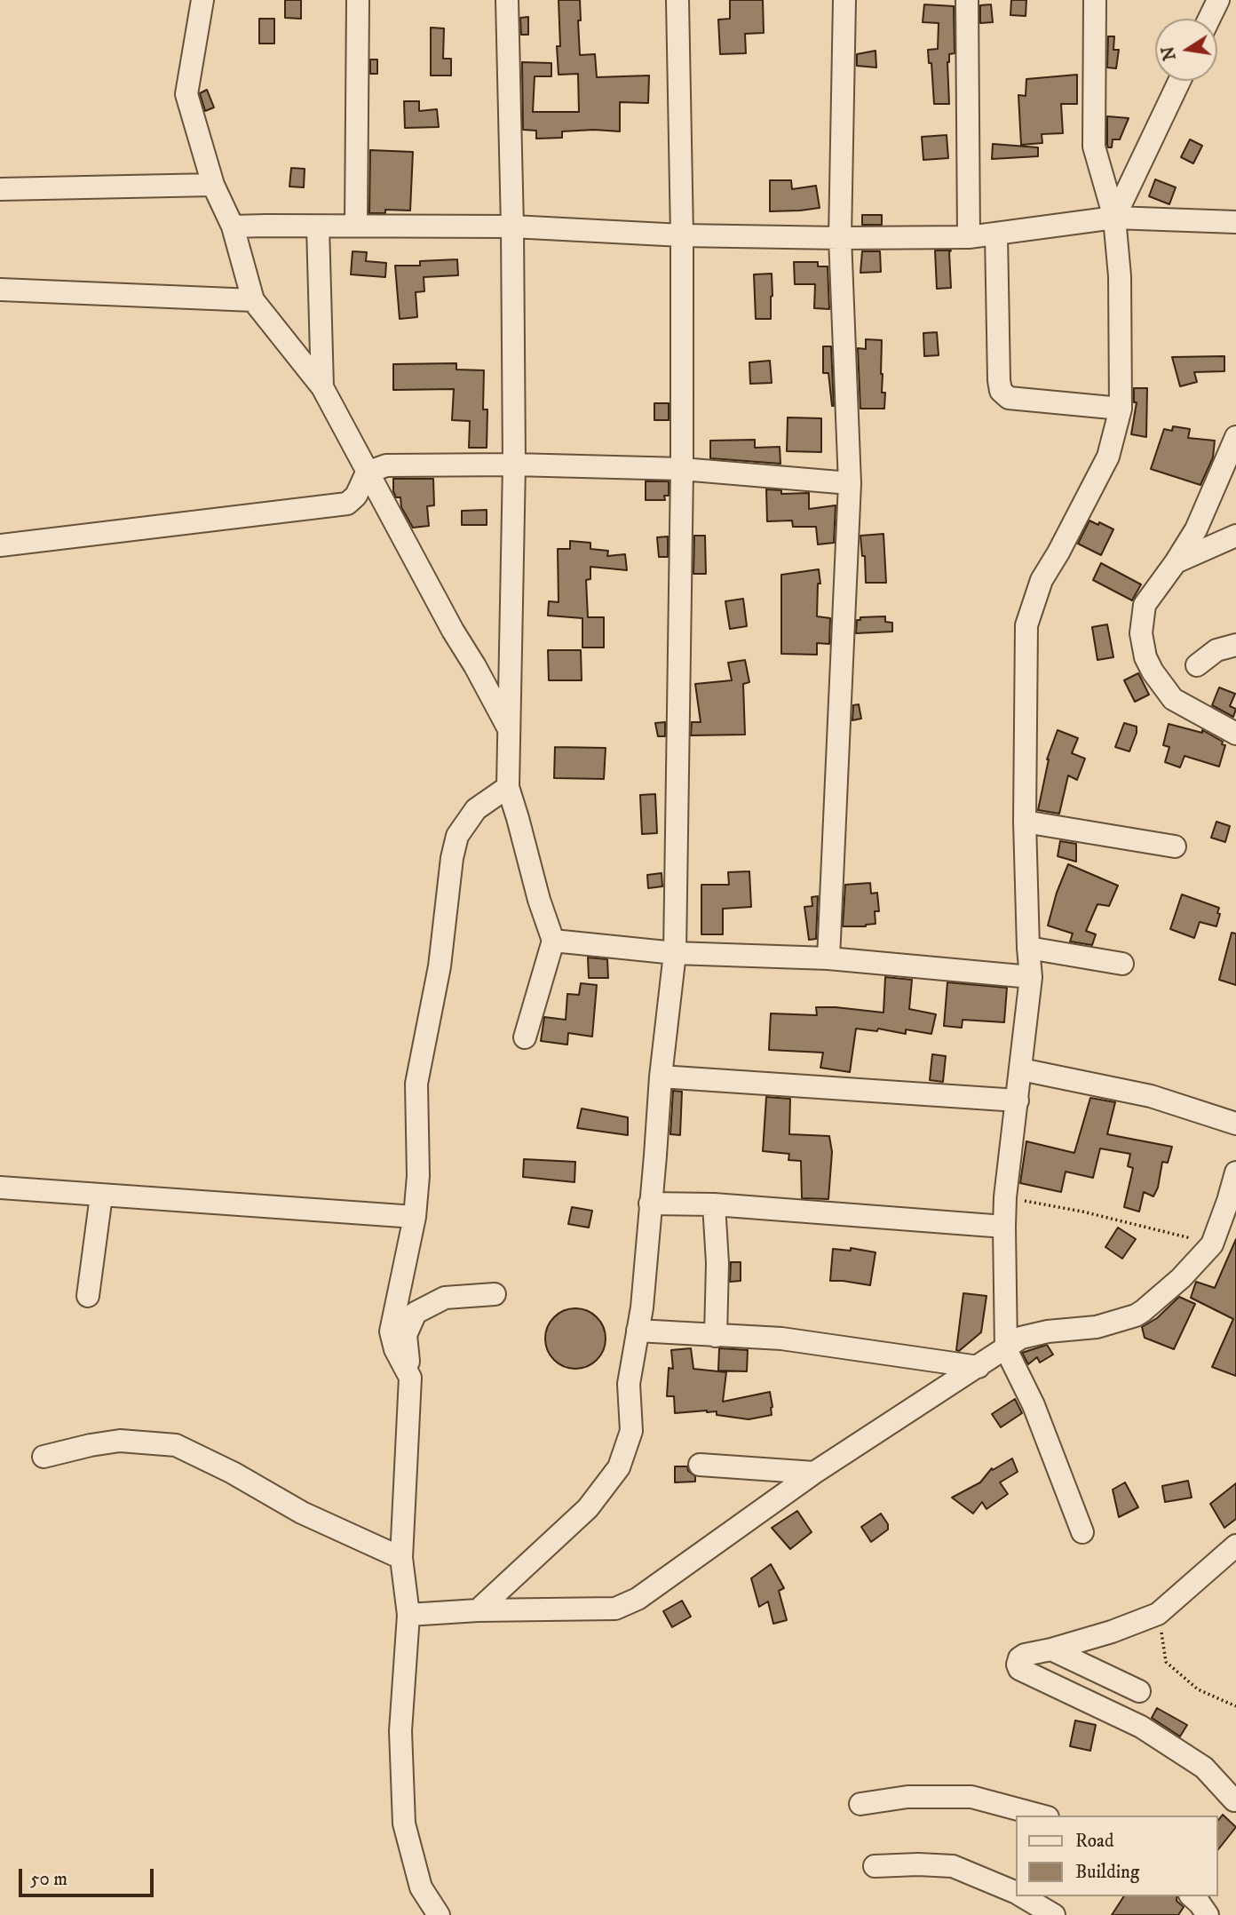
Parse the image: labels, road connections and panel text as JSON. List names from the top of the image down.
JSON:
{
  "legend": ["Road", "Building"],
  "scale_bar": "50 m",
  "north": "left"
}
